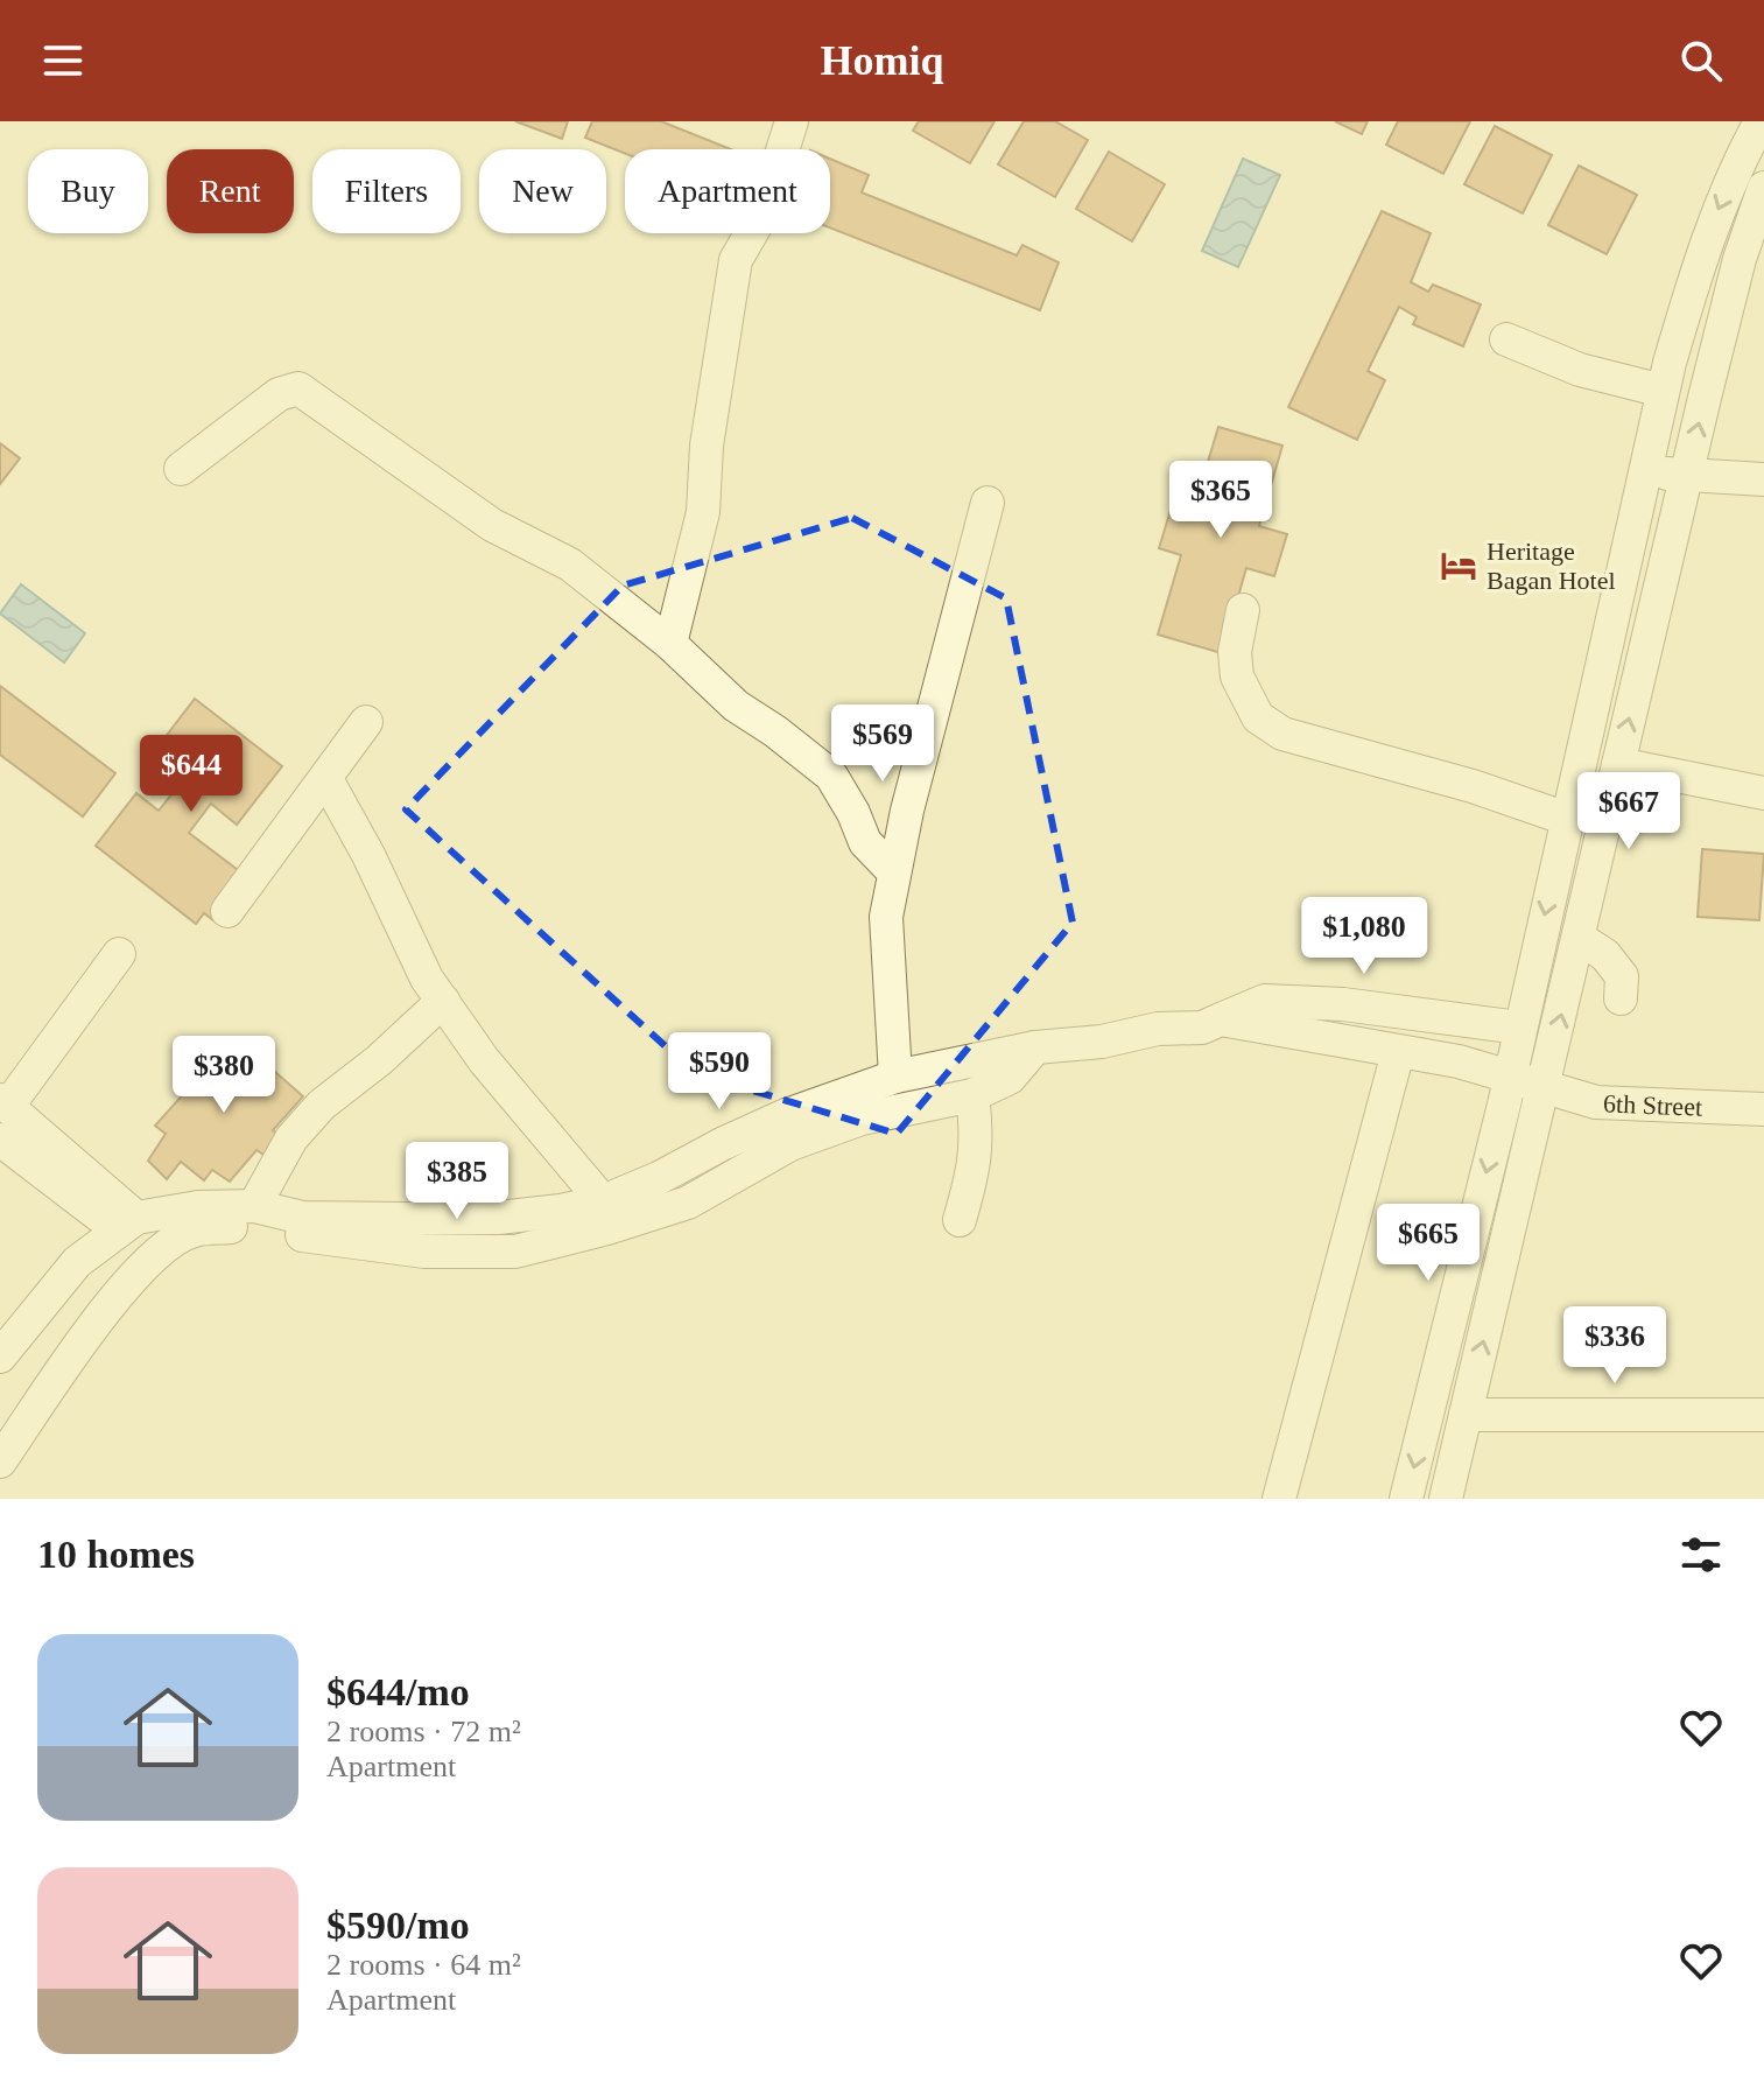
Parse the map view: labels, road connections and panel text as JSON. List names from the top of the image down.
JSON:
{
  "streets": {
    "street": ["6th Street"]
  },
  "places": {
    "hotel": ["Heritage Bagan Hotel"]
  },
  "page": {
    "header": "Homiq",
    "chip": [
      "Buy",
      "Rent",
      "Filters",
      "New",
      "Apartment"
    ],
    "price": [
      "$365",
      "$569",
      "$644",
      "$667",
      "$1,080",
      "$590",
      "$380",
      "$385",
      "$665",
      "$336"
    ],
    "heading": "10 homes",
    "list": [
      {
        "name": "$644/mo",
        "note": "2 rooms · 72 m² · Apartment"
      },
      {
        "name": "$590/mo",
        "note": "2 rooms · 64 m² · Apartment"
      }
    ]
  }
}
